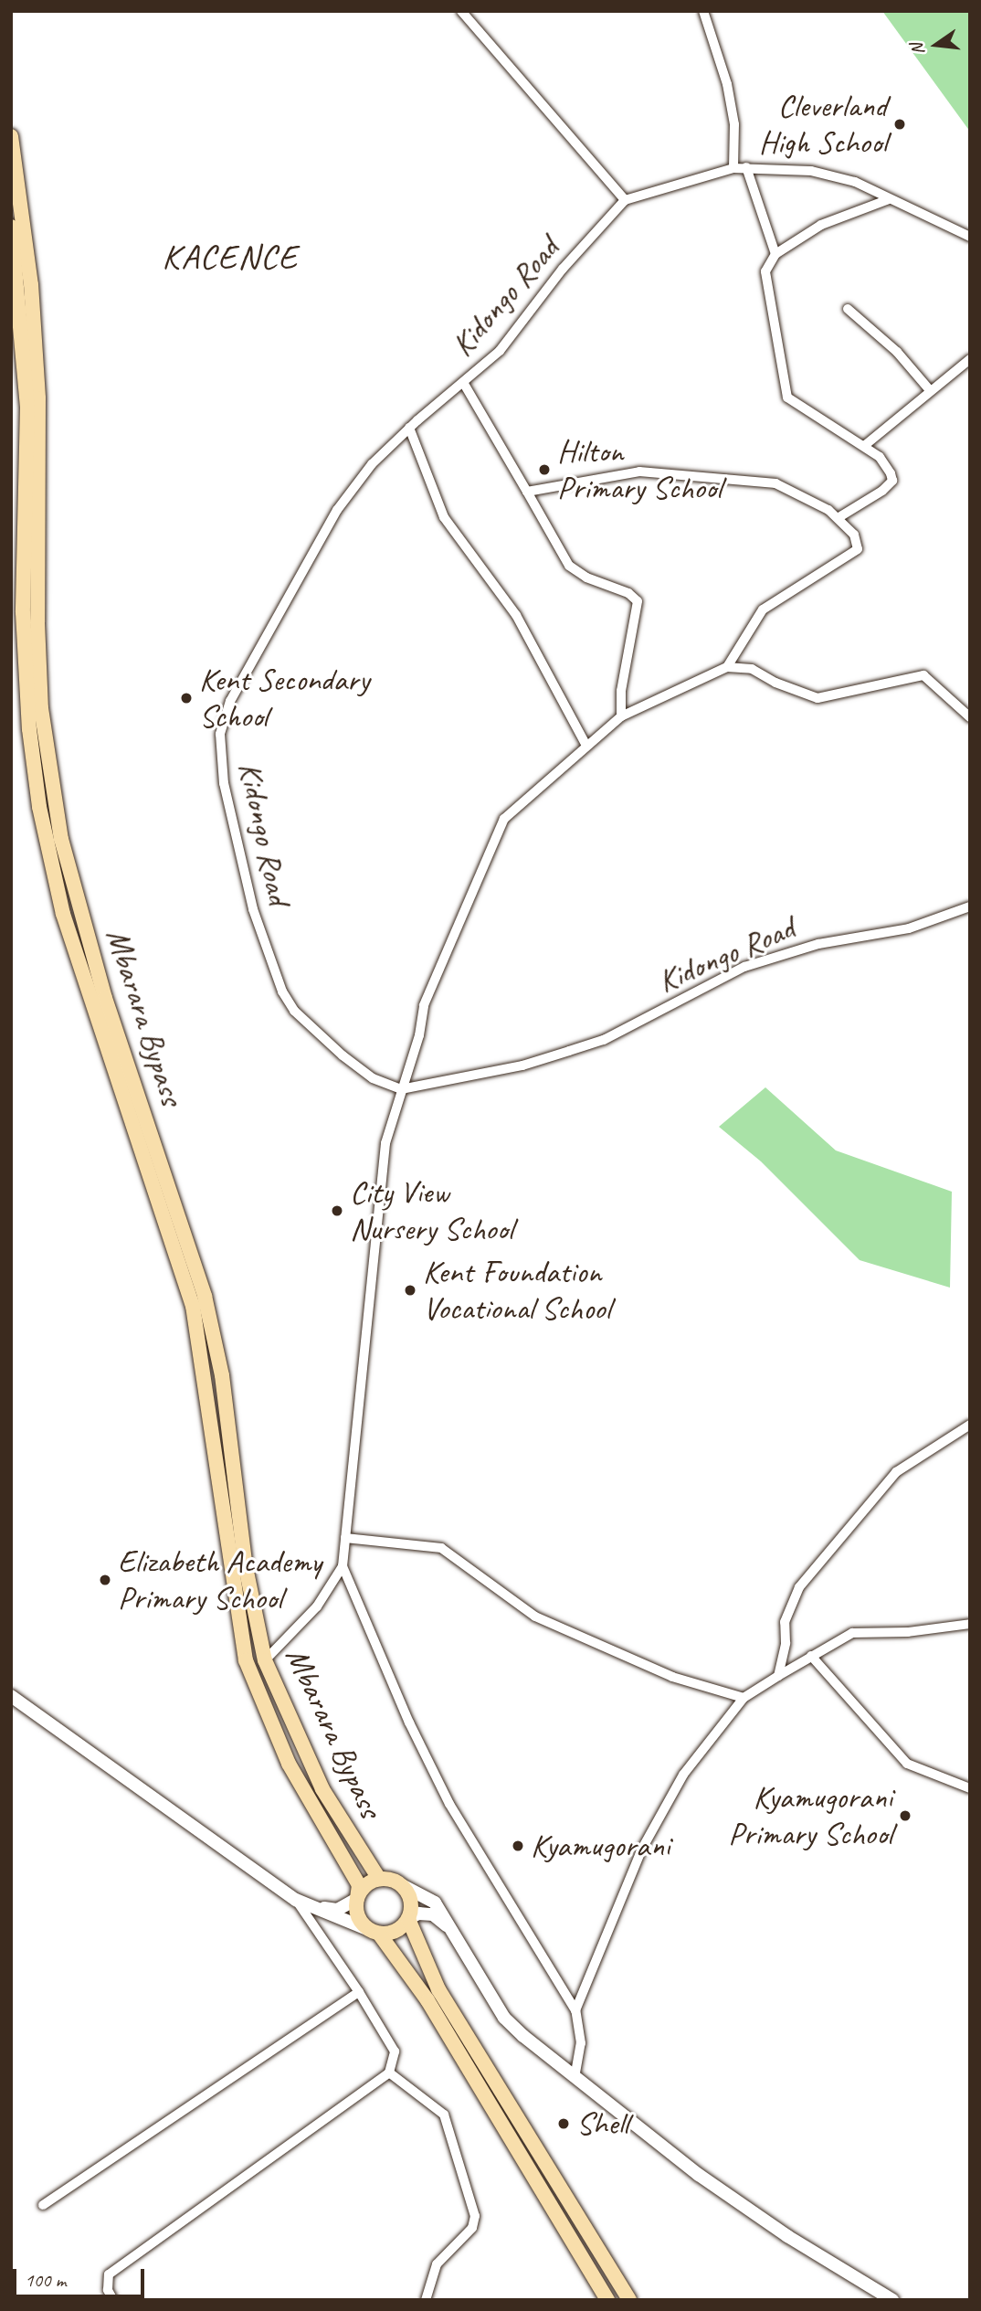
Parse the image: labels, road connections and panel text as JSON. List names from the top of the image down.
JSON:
{
  "streets": {
    "highway": ["Mbarara Bypass"],
    "street": ["Kidongo Road"]
  },
  "districts": ["KACENCE"],
  "places": [
    "Cleverland High School",
    "Hilton Primary School",
    "Kent Secondary School",
    "City View Nursery School",
    "Kent Foundation Vocational School",
    "Elizabeth Academy Primary School",
    "Kyamugorani Primary School",
    "Kyamugorani",
    "Shell"
  ],
  "scale_bar": "100 m",
  "north": "left"
}
